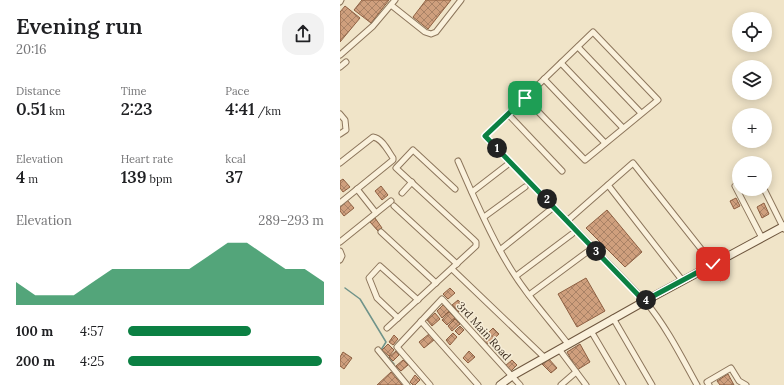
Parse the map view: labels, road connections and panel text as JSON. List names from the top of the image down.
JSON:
{
  "streets": {
    "street": ["3rd Main Road"]
  },
  "page": {
    "heading": ["Evening run", "20:16"],
    "map_buttons": ["+", "−"],
    "stats": [
      ["Distance", "0.51 km"],
      ["Time", "2:23"],
      ["Pace", "4:41 /km"],
      ["Elevation", "4 m"],
      ["Heart rate", "139 bpm"],
      ["kcal", "37"]
    ],
    "pins": [
      "1",
      "2",
      "3",
      "4"
    ],
    "chart": ["Elevation", "289–293 m"],
    "list": [
      {
        "name": "100 m",
        "note": "4:57"
      },
      {
        "name": "200 m",
        "note": "4:25"
      }
    ]
  }
}
